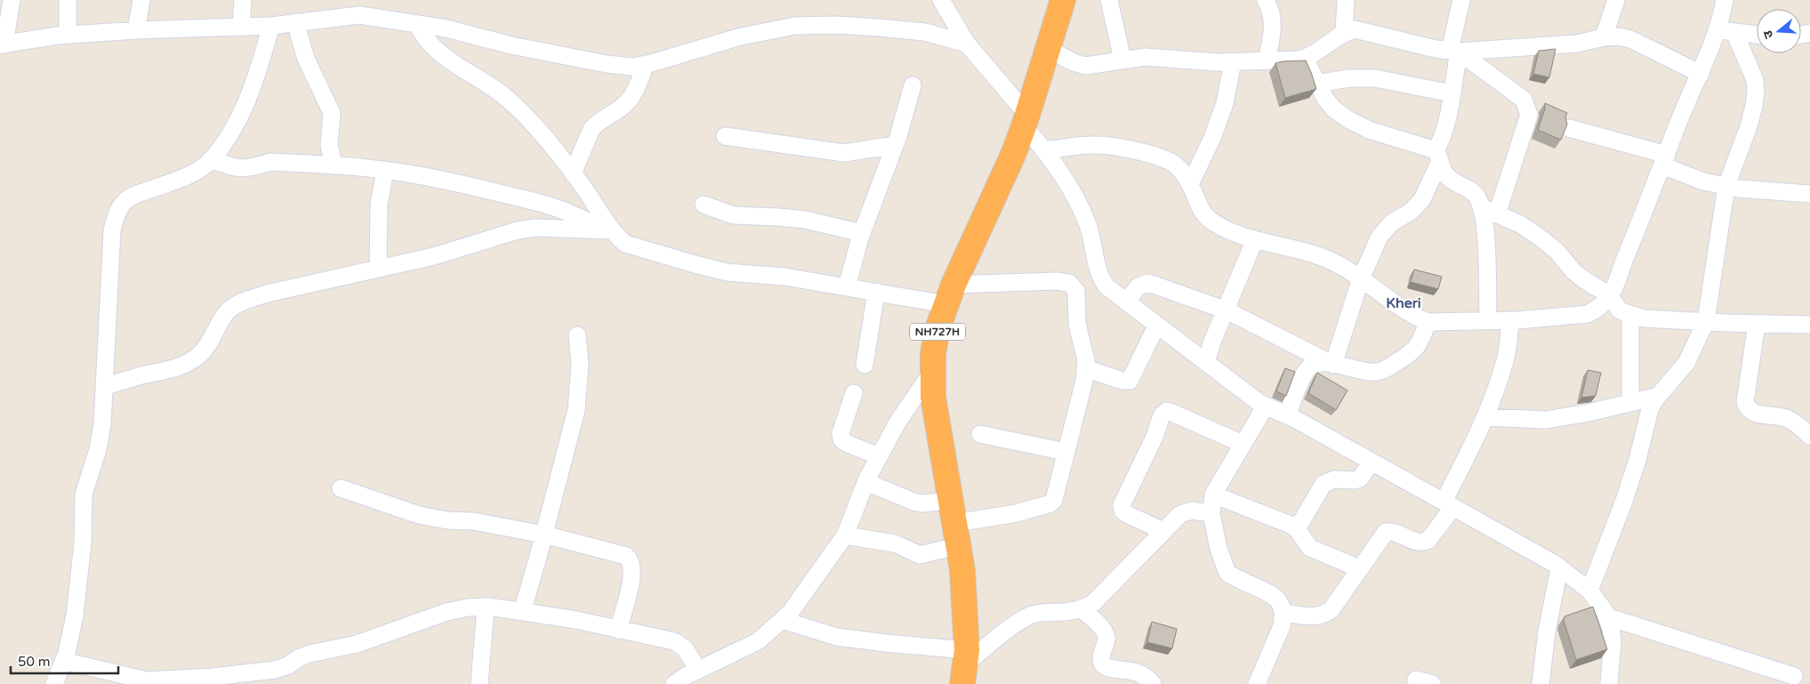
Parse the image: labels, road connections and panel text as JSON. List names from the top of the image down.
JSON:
{
  "streets": {
    "highway": ["NH727H"]
  },
  "districts": ["Kheri"],
  "scale_bar": "50 m",
  "north": "left"
}
